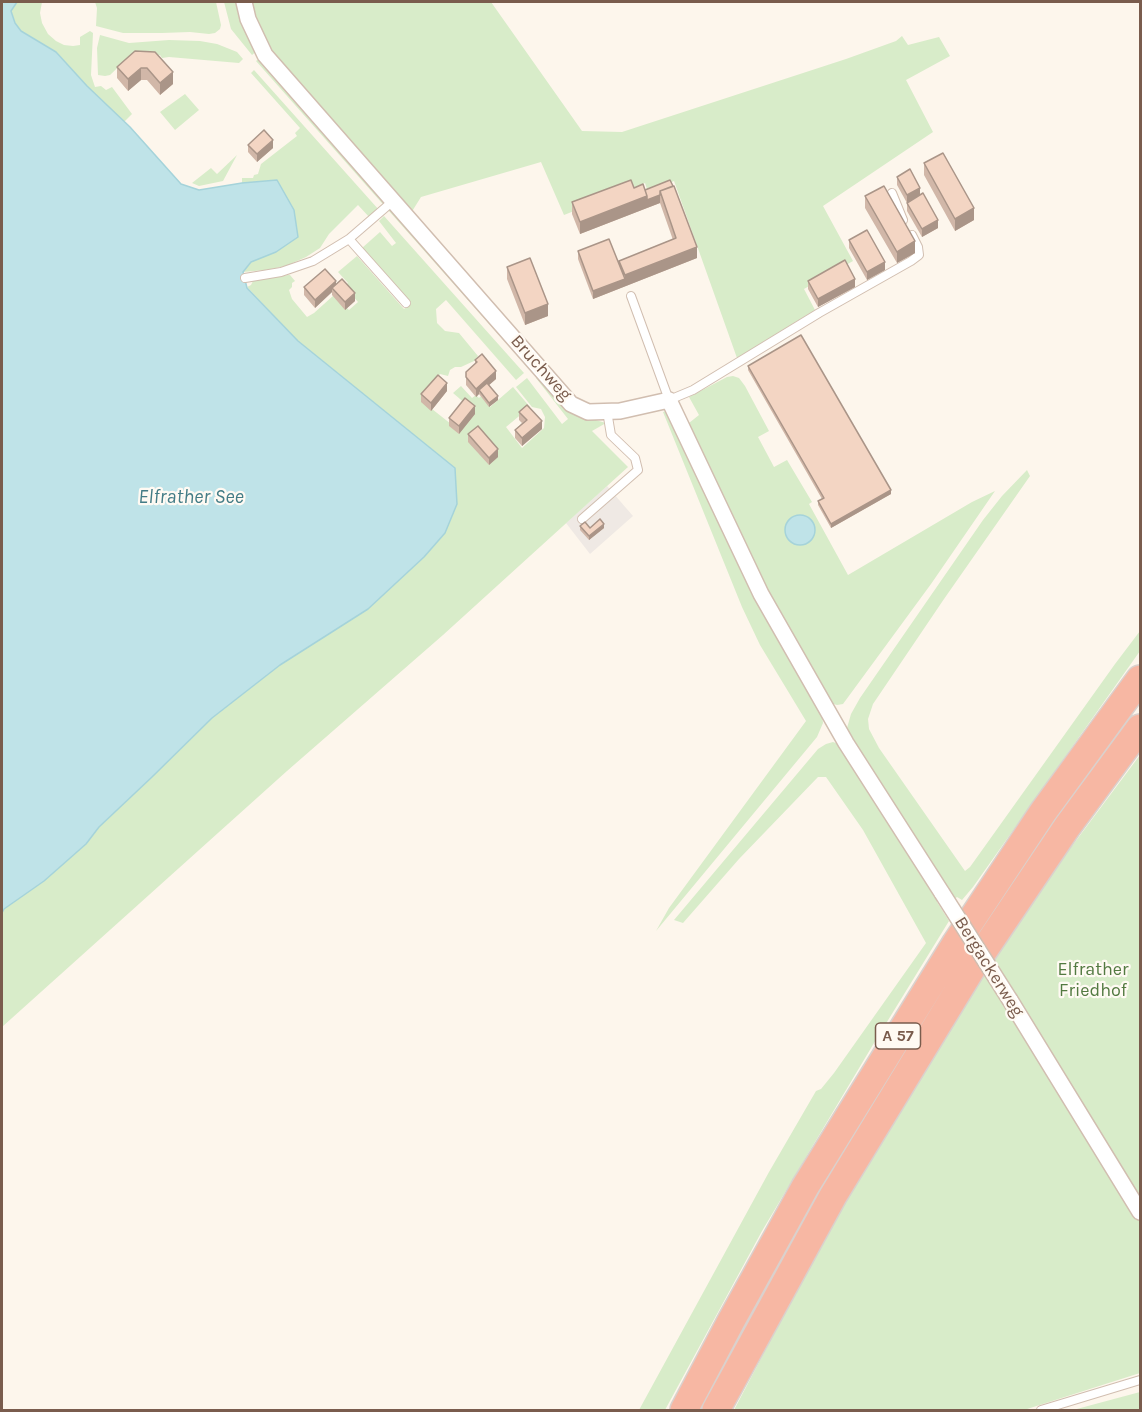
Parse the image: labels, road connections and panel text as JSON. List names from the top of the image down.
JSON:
{
  "streets": {
    "highway": ["A 57"],
    "street": ["Bruchweg", "Bergackerweg"]
  },
  "crossings": [
    ["Bruchweg", "Bergackerweg"]
  ],
  "water": ["Elfrather See"],
  "parks": ["Elfrather Friedhof"]
}
